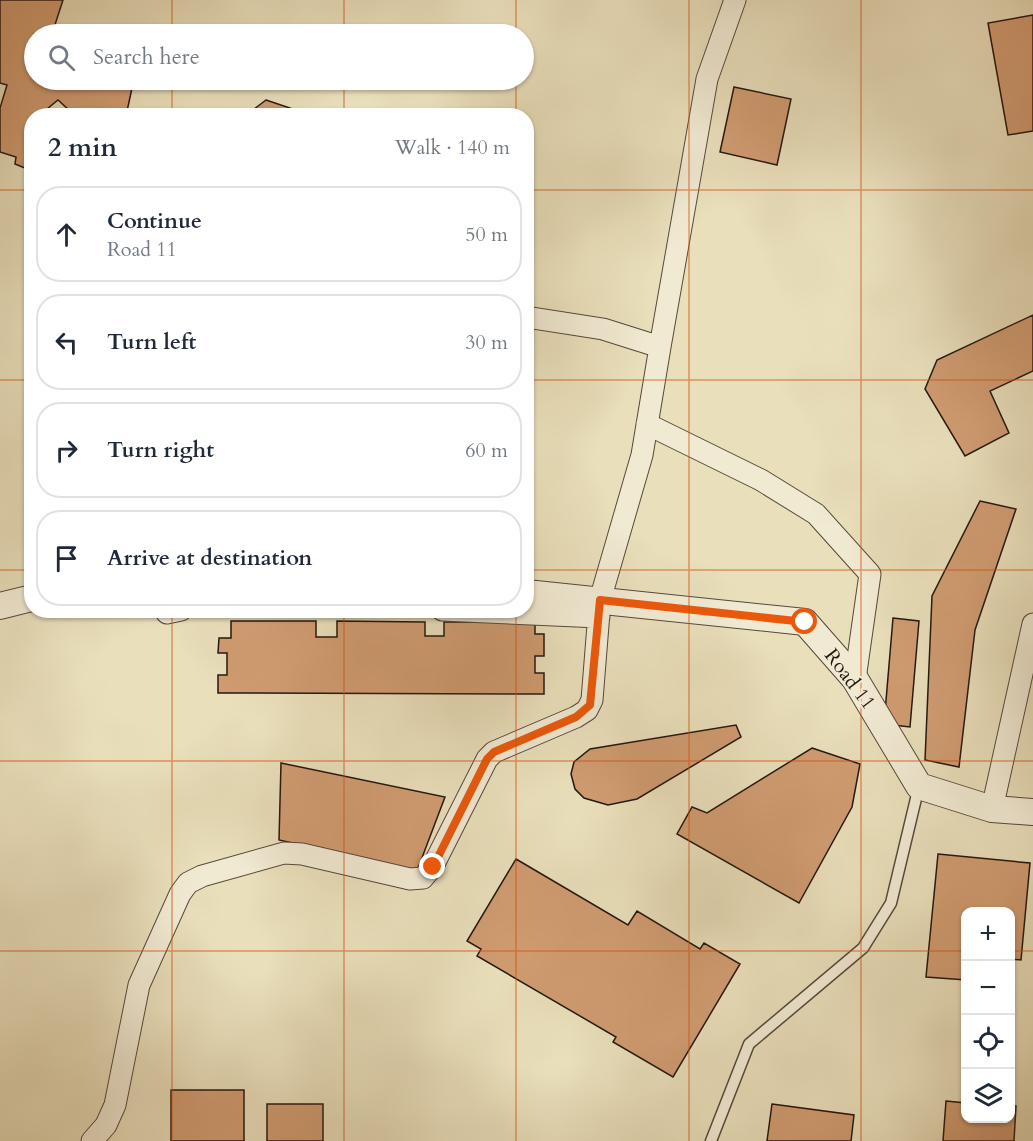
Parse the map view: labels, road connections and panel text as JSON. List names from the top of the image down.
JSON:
{
  "streets": {
    "street": ["Road 11"]
  },
  "page": {
    "search": "Search here",
    "heading": ["2 min", "Walk · 140 m"],
    "list": [
      ["Continue", "Road 11", "50 m"],
      ["Turn left", "30 m"],
      ["Turn right", "60 m"],
      "Arrive at destination"
    ],
    "map_buttons": ["+", "−"]
  }
}
